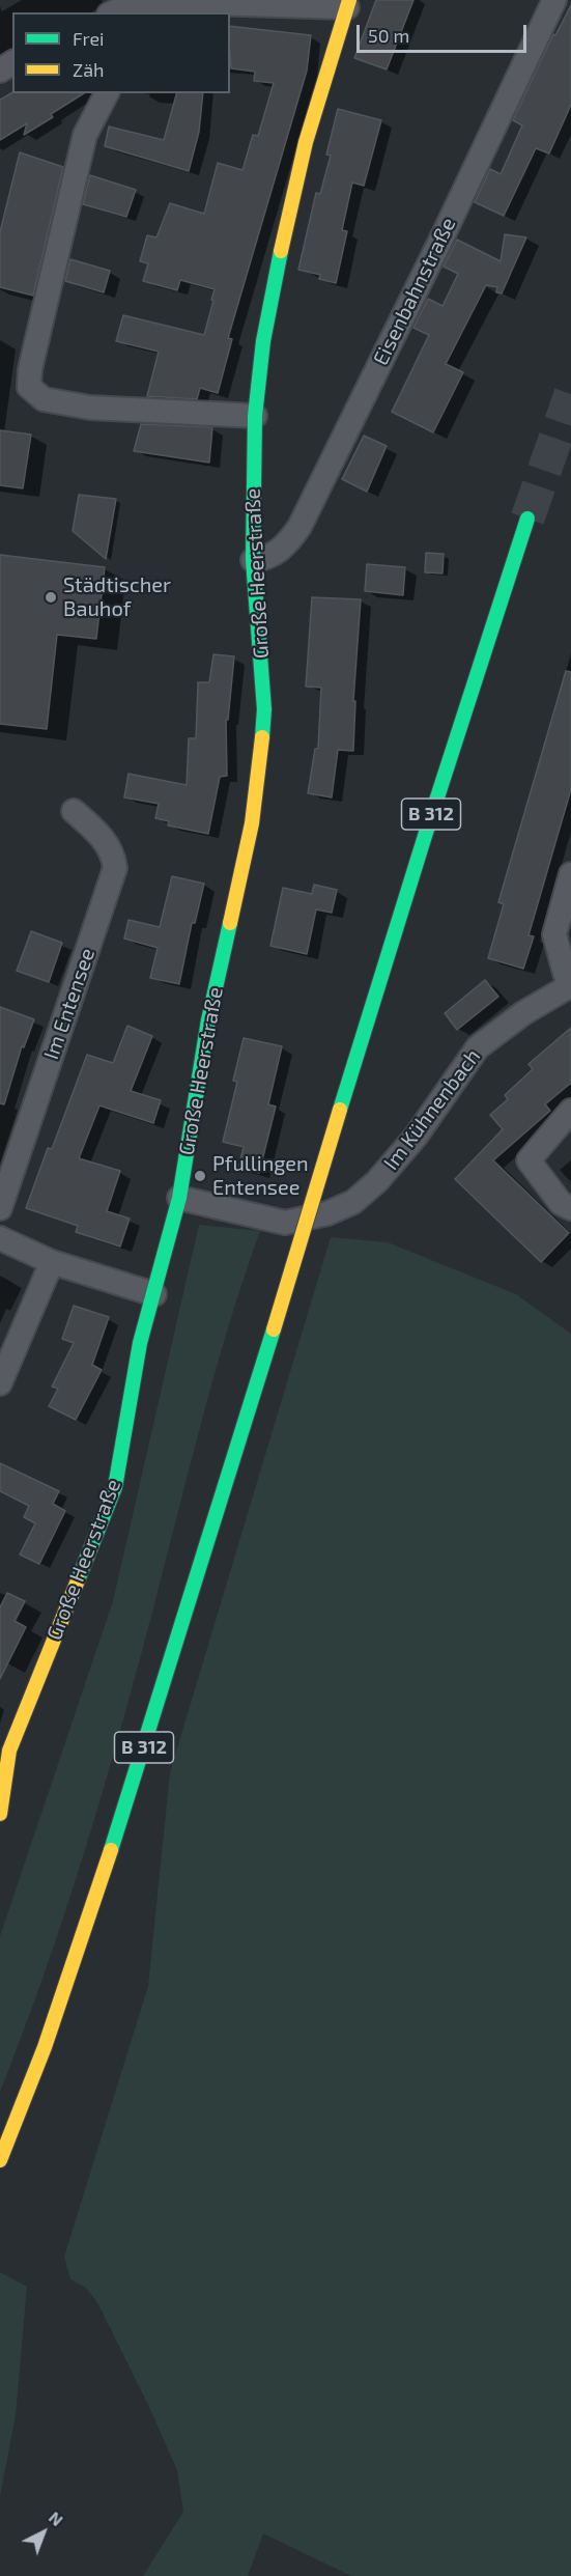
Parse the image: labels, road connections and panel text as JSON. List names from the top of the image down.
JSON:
{
  "streets": {
    "street": [
      "Eisenbahnstraße",
      "Große Heerstraße",
      "B 312",
      "Im Entensee",
      "Im Kühnenbach"
    ]
  },
  "crossings": [
    ["Eisenbahnstraße", "Große Heerstraße"],
    ["Große Heerstraße", "Im Kühnenbach"]
  ],
  "places": ["Städtischer Bauhof", "Pfullingen Entensee"],
  "legend": ["Frei", "Zäh"],
  "scale_bar": "50 m",
  "north": "top right"
}
